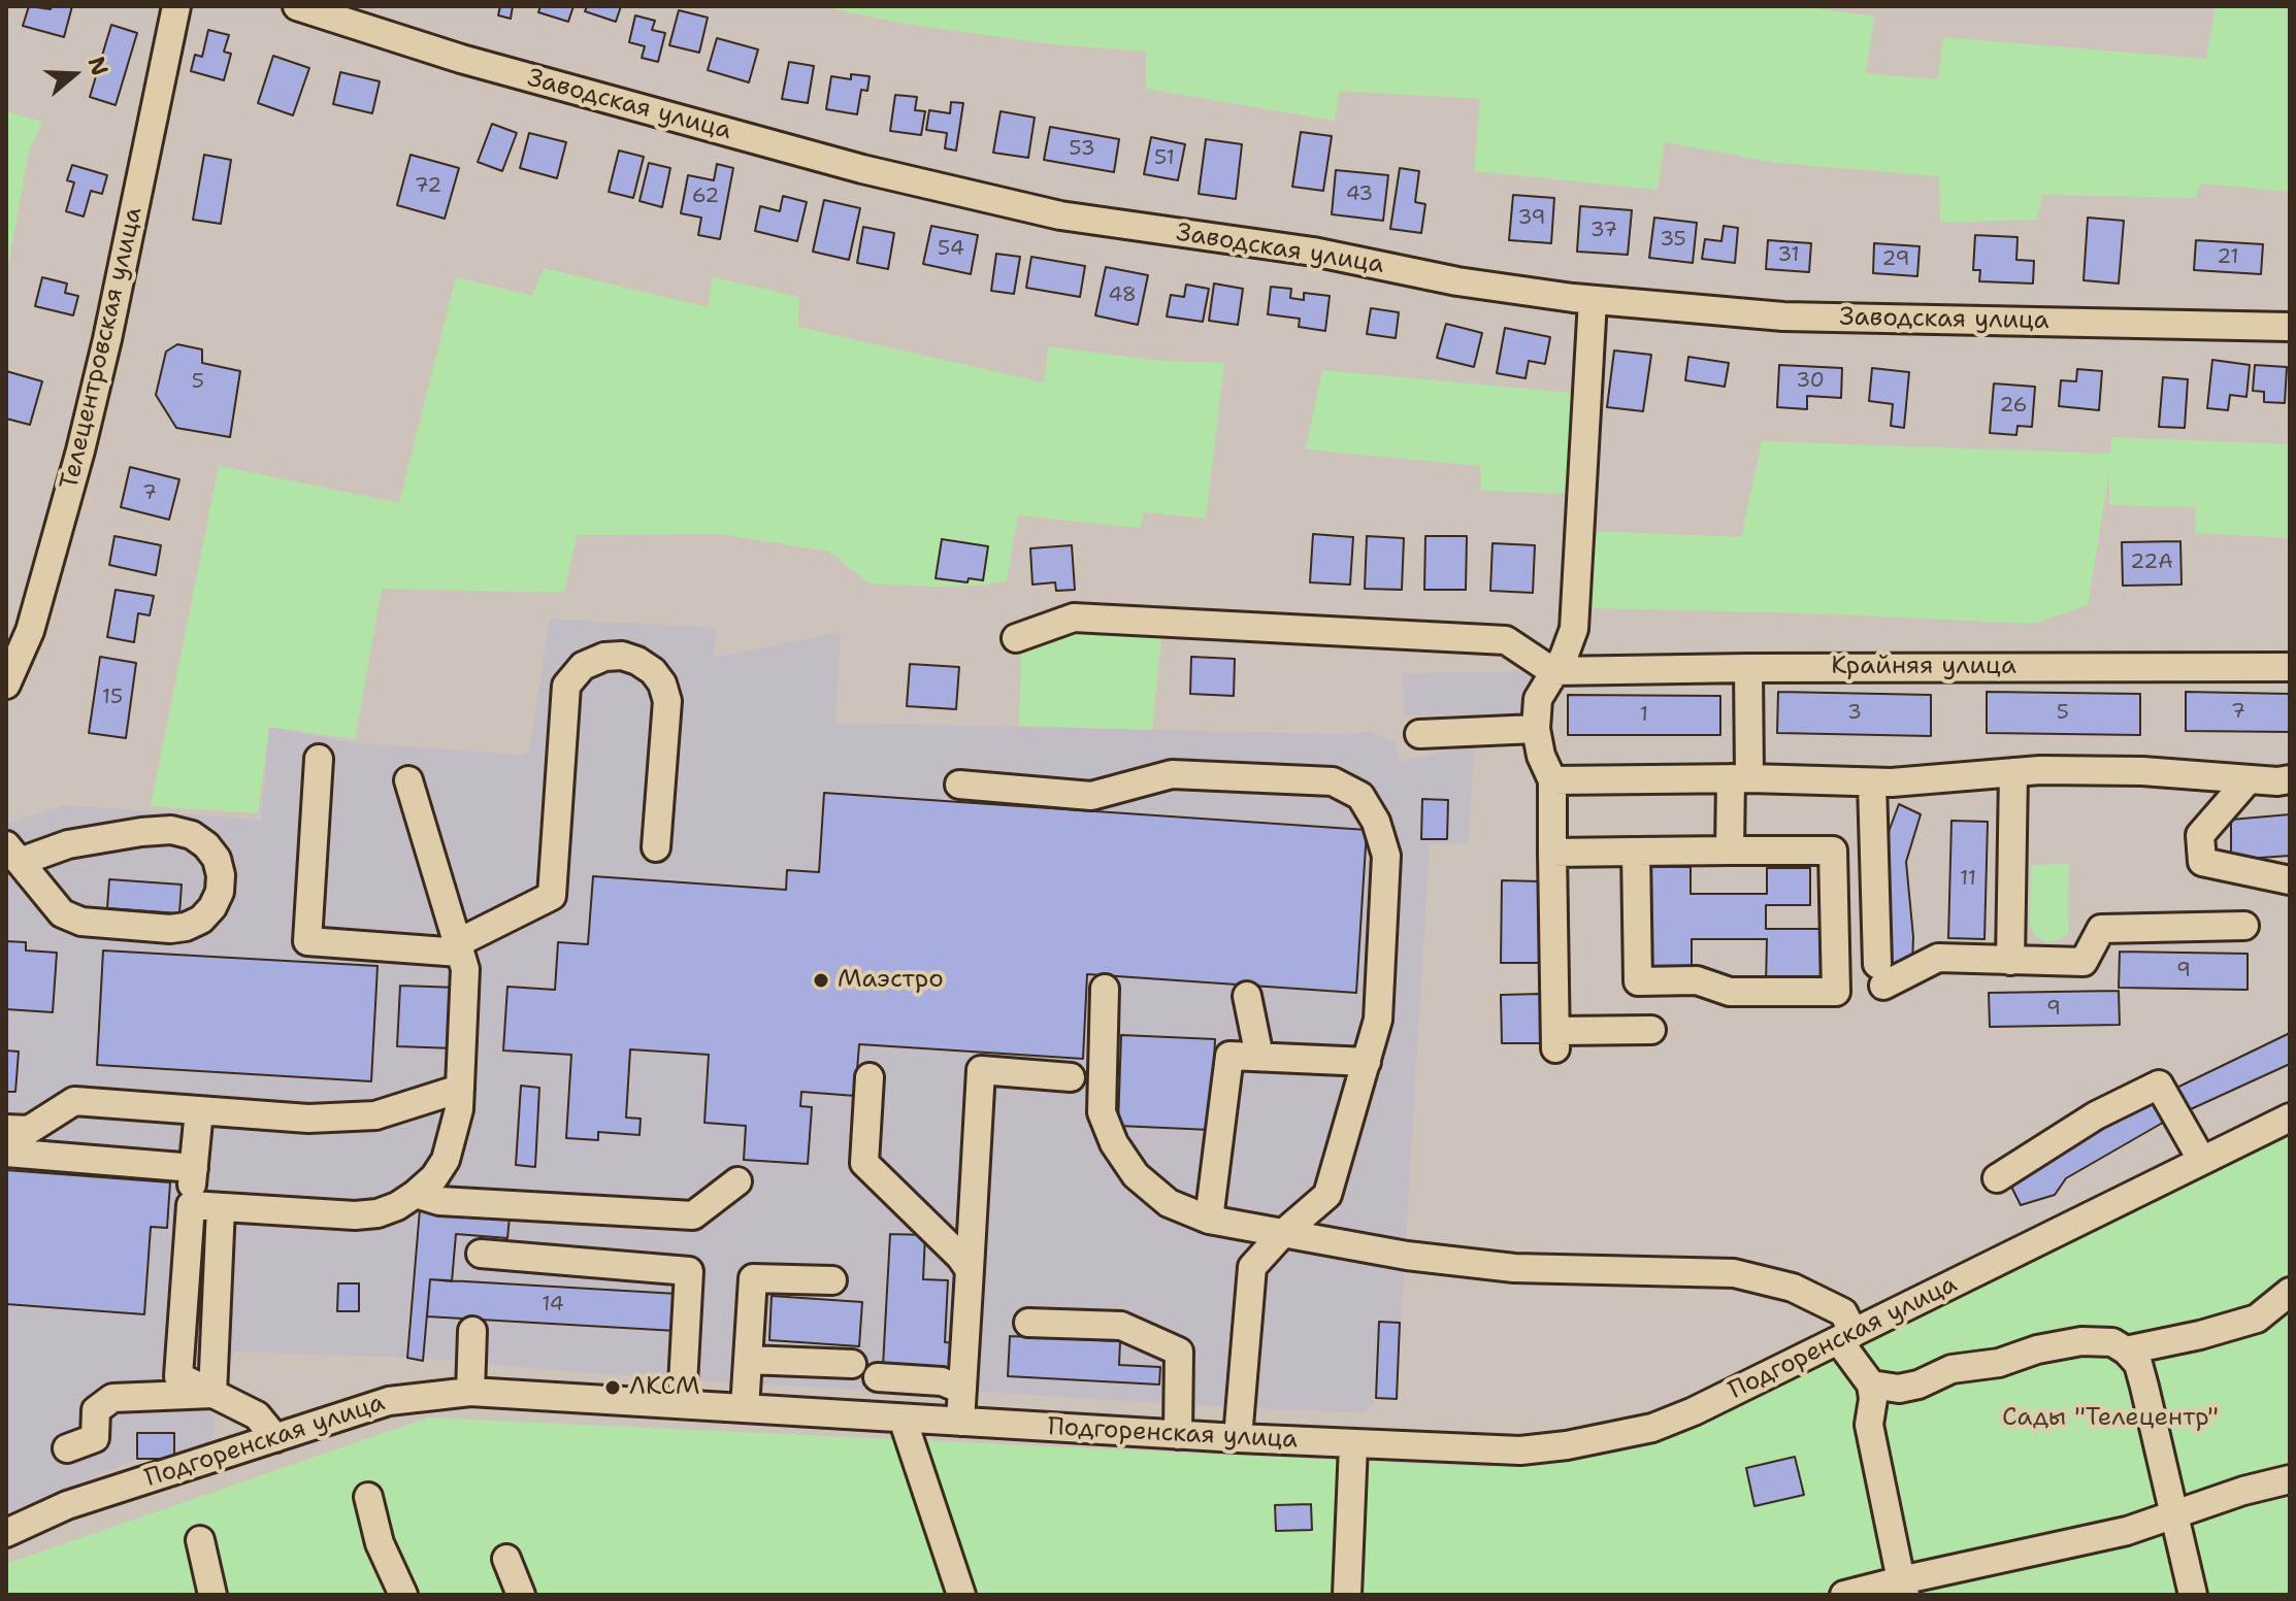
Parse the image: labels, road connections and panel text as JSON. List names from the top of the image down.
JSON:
{
  "streets": {
    "street": [
      "Заводская улица",
      "Телецентровская улица",
      "Крайняя улица",
      "Подгоренская улица"
    ]
  },
  "parks": ["Сады \"Телецентр\""],
  "places": ["Маэстро", "ЛКСМ"],
  "house_numbers": [
    "53",
    "51",
    "72",
    "43",
    "62",
    "39",
    "37",
    "35",
    "54",
    "31",
    "21",
    "29",
    "48",
    "30",
    "5",
    "26",
    "7",
    "22А",
    "15",
    "7",
    "3",
    "5",
    "1",
    "11",
    "9",
    "9",
    "14"
  ],
  "north": "right"
}
